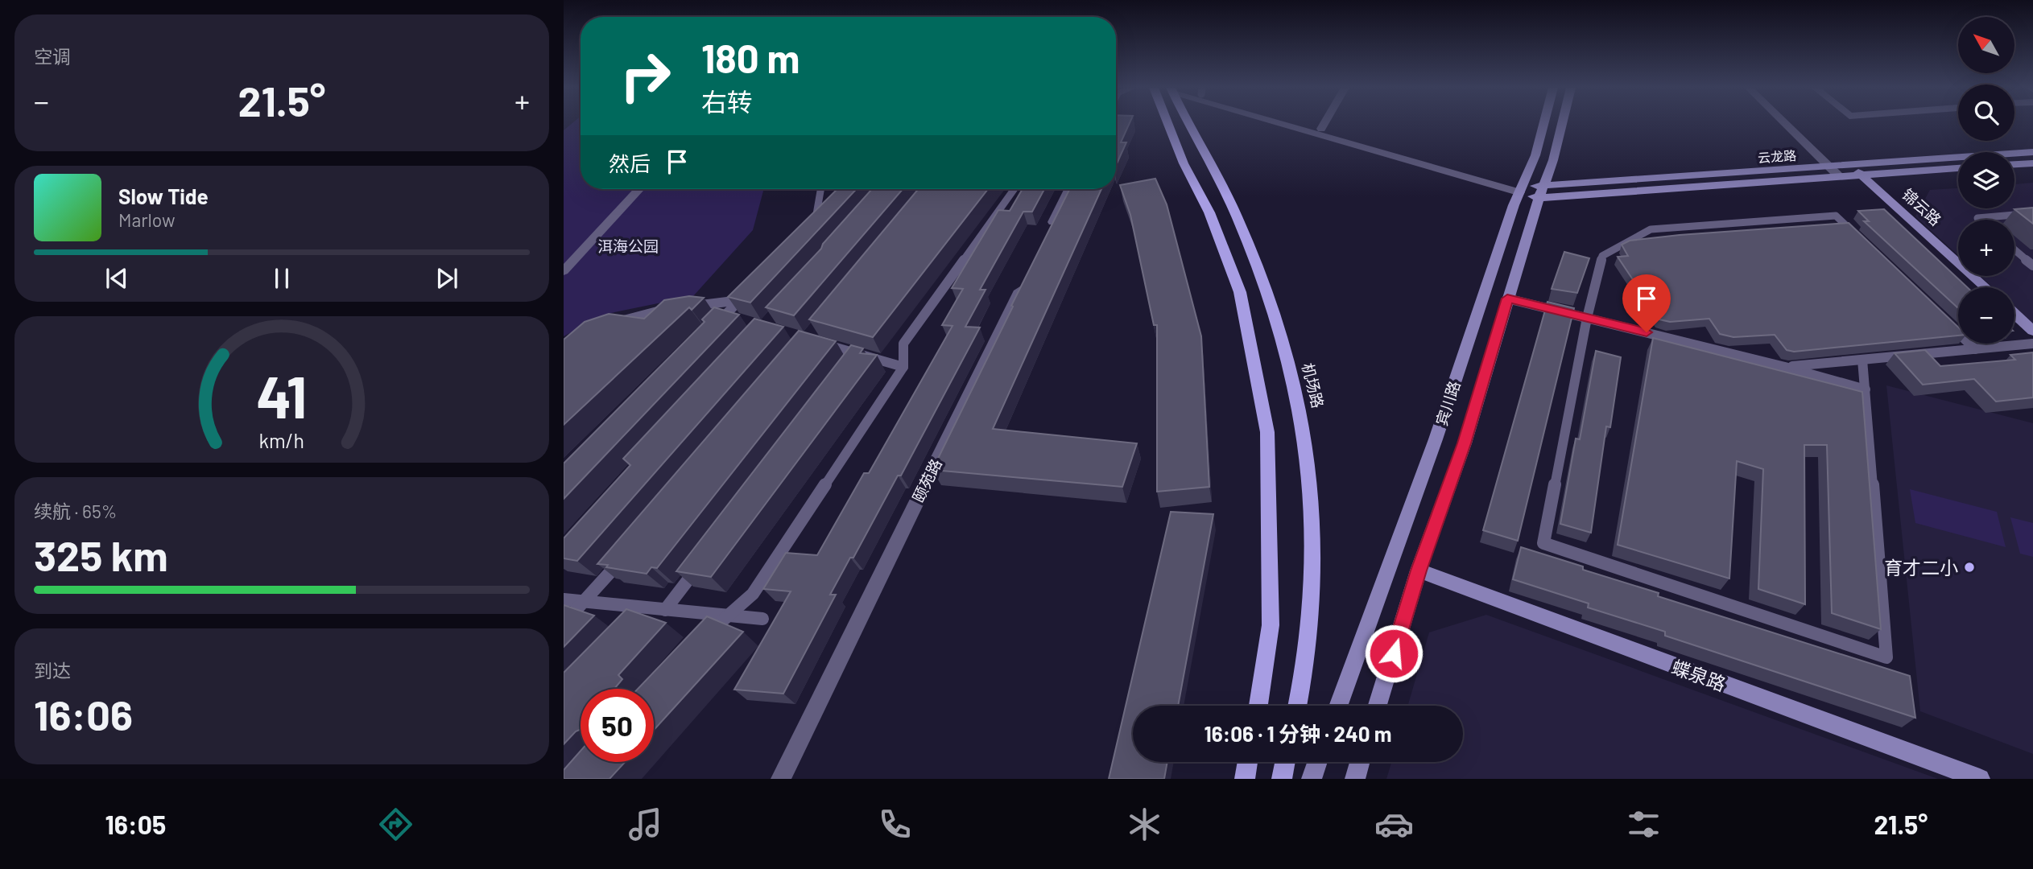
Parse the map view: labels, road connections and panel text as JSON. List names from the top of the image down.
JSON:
{
  "streets": {
    "main road": ["机场路"],
    "street": [
      "云龙路",
      "锦云路",
      "宾川路",
      "颐苑路",
      "蝶泉路"
    ]
  },
  "crossings": [
    ["云龙路", "锦云路"],
    ["云龙路", "宾川路"],
    ["宾川路", "蝶泉路"]
  ],
  "parks": ["洱海公园"],
  "places": ["育才二小"],
  "north": "top left",
  "page": {
    "tile": [
      "空调",
      ["续航 · 65%", "325 km"],
      ["到达", "16:06"]
    ],
    "map_buttons": ["+", "−"],
    "turn": ["180 m", "右转"],
    "heat": ["−", "21.5°", "+"],
    "then": "然后",
    "song": ["Slow Tide", "Marlow"],
    "limit": "50",
    "trip": "16:06 · 1 分钟 · 240 m",
    "tabs": ["16:05", "21.5°"],
    "gauge": ["41", "km/h"]
  }
}
